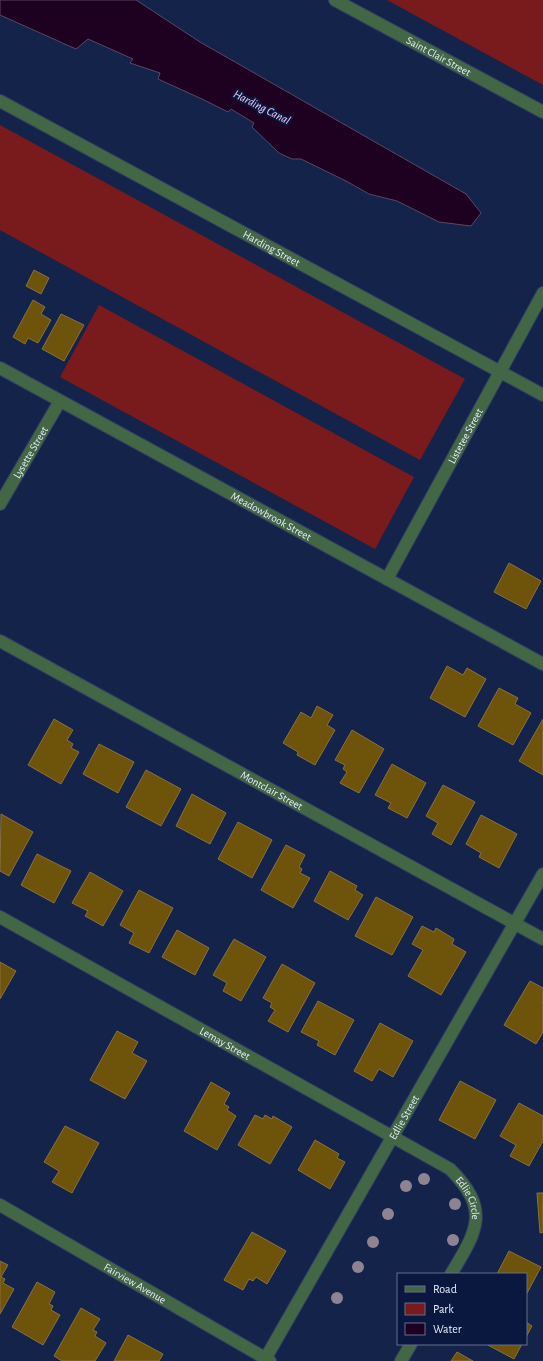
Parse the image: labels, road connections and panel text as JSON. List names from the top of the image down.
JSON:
{
  "streets": {
    "street": [
      "Saint Clair Street",
      "Harding Street",
      "Listetee Street",
      "Lysette Street",
      "Meadowbrook Street",
      "Montclair Street",
      "Lemay Street",
      "Edlie Street",
      "Edlie Circle",
      "Fairview Avenue"
    ]
  },
  "crossings": [
    ["Harding Street", "Listetee Street"],
    ["Listetee Street", "Meadowbrook Street"],
    ["Lysette Street", "Meadowbrook Street"],
    ["Montclair Street", "Edlie Street"],
    ["Lemay Street", "Edlie Street"],
    ["Lemay Street", "Edlie Circle"],
    ["Edlie Street", "Fairview Avenue"]
  ],
  "water": ["Harding Canal"],
  "legend": ["Road", "Park", "Water"]
}
